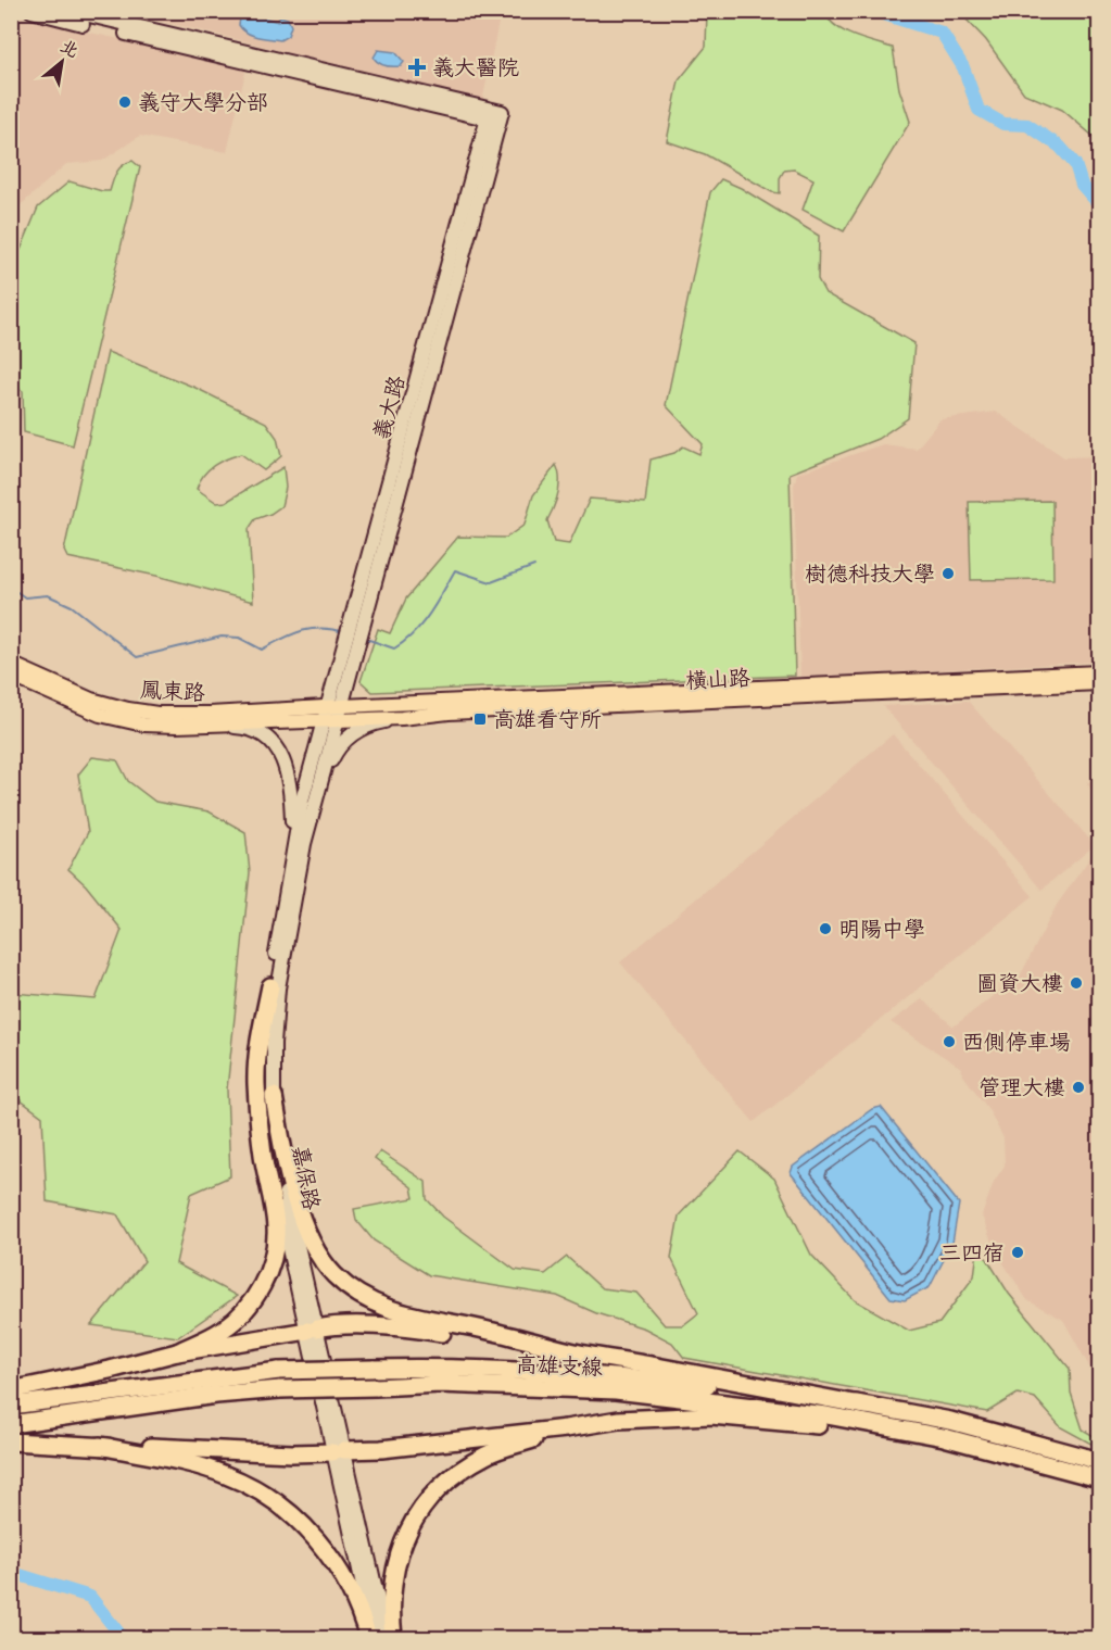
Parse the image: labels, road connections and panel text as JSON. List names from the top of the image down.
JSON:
{
  "streets": {
    "highway": ["高雄支線"],
    "main road": ["橫山路", "鳳東路"],
    "street": ["義大路", "嘉保路"]
  },
  "crossings": [
    ["義大路", "橫山路"],
    ["義大路", "鳳東路"],
    ["義大路", "嘉保路"],
    ["橫山路", "鳳東路"],
    ["橫山路", "嘉保路"],
    ["鳳東路", "嘉保路"]
  ],
  "places": {
    "health": ["義大醫院"],
    "other": [
      "義守大學分部",
      "樹德科技大學",
      "明陽中學",
      "圖資大樓",
      "西側停車場",
      "管理大樓",
      "三四宿"
    ],
    "transit": ["高雄看守所"]
  },
  "north": "top right"
}
